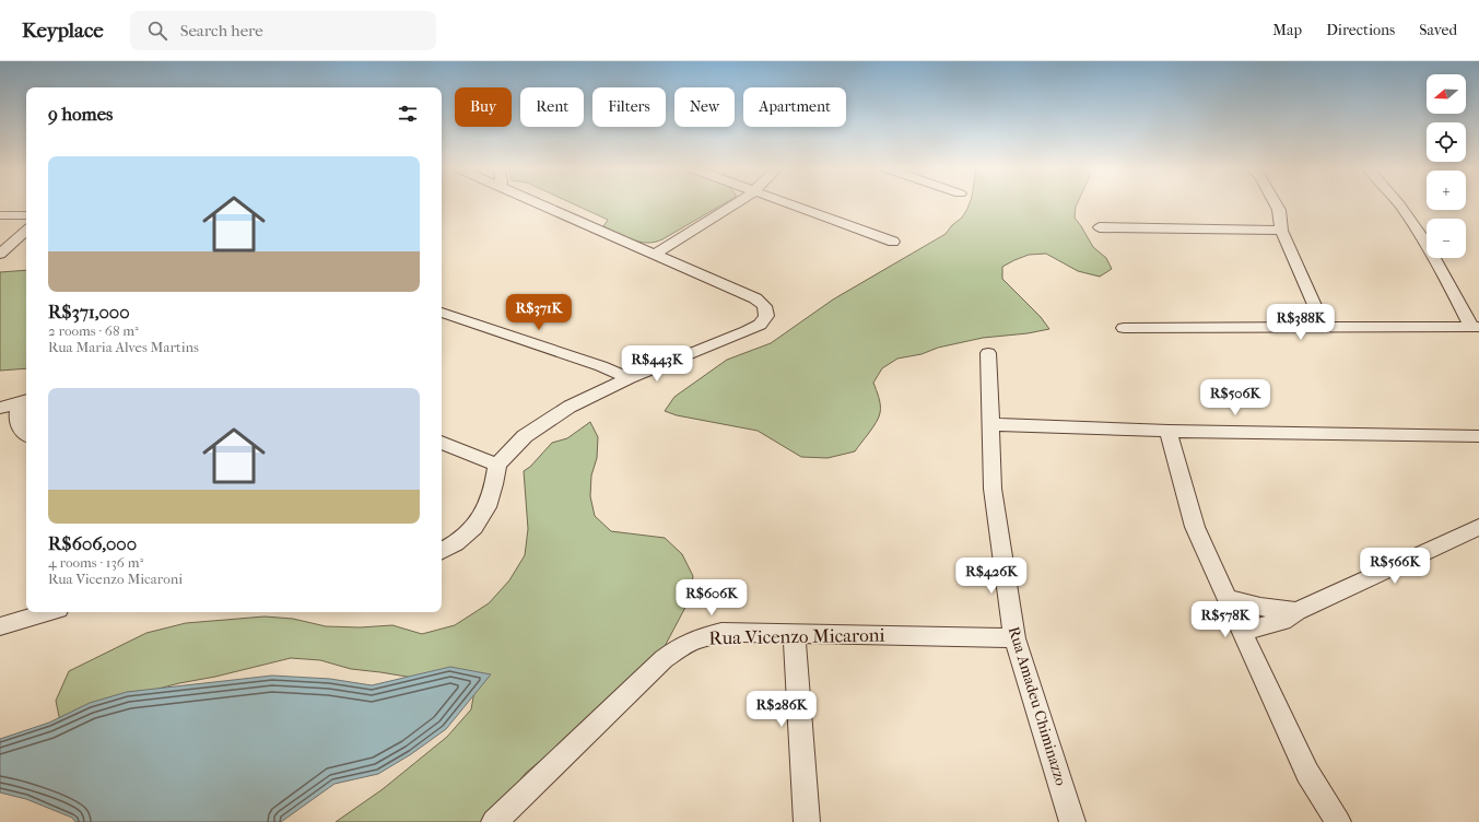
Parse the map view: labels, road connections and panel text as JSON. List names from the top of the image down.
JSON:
{
  "streets": {
    "street": ["Rua Vicenzo Micaroni", "Rua Amadeu Chiminazzo"]
  },
  "crossings": [
    ["Rua Vicenzo Micaroni", "Rua Amadeu Chiminazzo"]
  ],
  "north": "left",
  "page": {
    "header": "Keyplace",
    "search": "Search here",
    "nav": ["Map", "Directions", "Saved"],
    "map_buttons": ["+", "−"],
    "chip": [
      "Buy",
      "Rent",
      "Filters",
      "New",
      "Apartment"
    ],
    "heading": "9 homes",
    "list": [
      {
        "name": "R$371,000",
        "note": "2 rooms · 68 m² · Rua Maria Alves Martins"
      },
      {
        "name": "R$606,000",
        "note": "4 rooms · 136 m² · Rua Vicenzo Micaroni"
      }
    ],
    "price": [
      "R$371K",
      "R$388K",
      "R$443K",
      "R$506K",
      "R$566K",
      "R$426K",
      "R$606K",
      "R$578K",
      "R$286K"
    ]
  }
}
